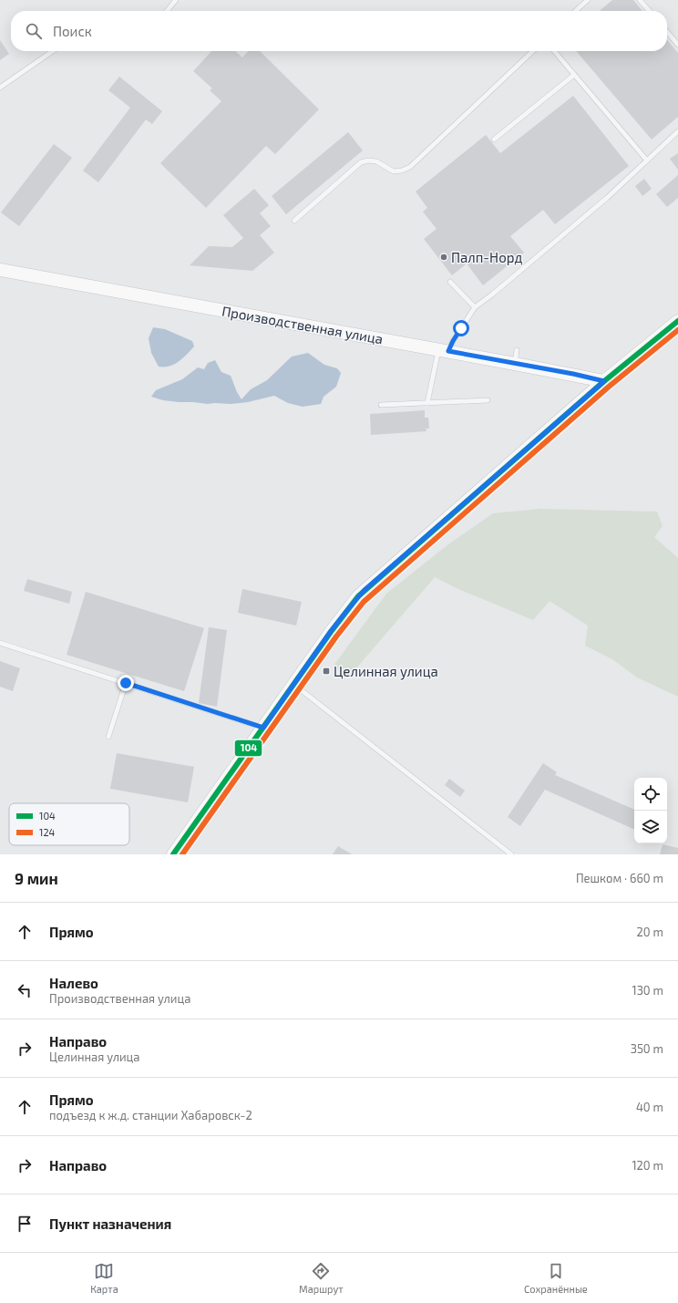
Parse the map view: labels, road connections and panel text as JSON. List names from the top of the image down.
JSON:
{
  "streets": {
    "street": ["Производственная улица"]
  },
  "places": {
    "other": ["Палп-Норд"],
    "transit": ["Целинная улица"]
  },
  "lines": ["transit line 104", "transit line 124"],
  "legend": ["104", "124"],
  "page": {
    "search": "Поиск",
    "heading": ["9 мин", "Пешком · 660 m"],
    "list": [
      ["Прямо", "20 m"],
      ["Налево", "Производственная улица", "130 m"],
      ["Направо", "Целинная улица", "350 m"],
      ["Прямо", "подъезд к ж.д. станции Хабаровск-2", "40 m"],
      ["Направо", "120 m"],
      "Пункт назначения"
    ],
    "nav": ["Карта", "Маршрут", "Сохранённые"]
  }
}
